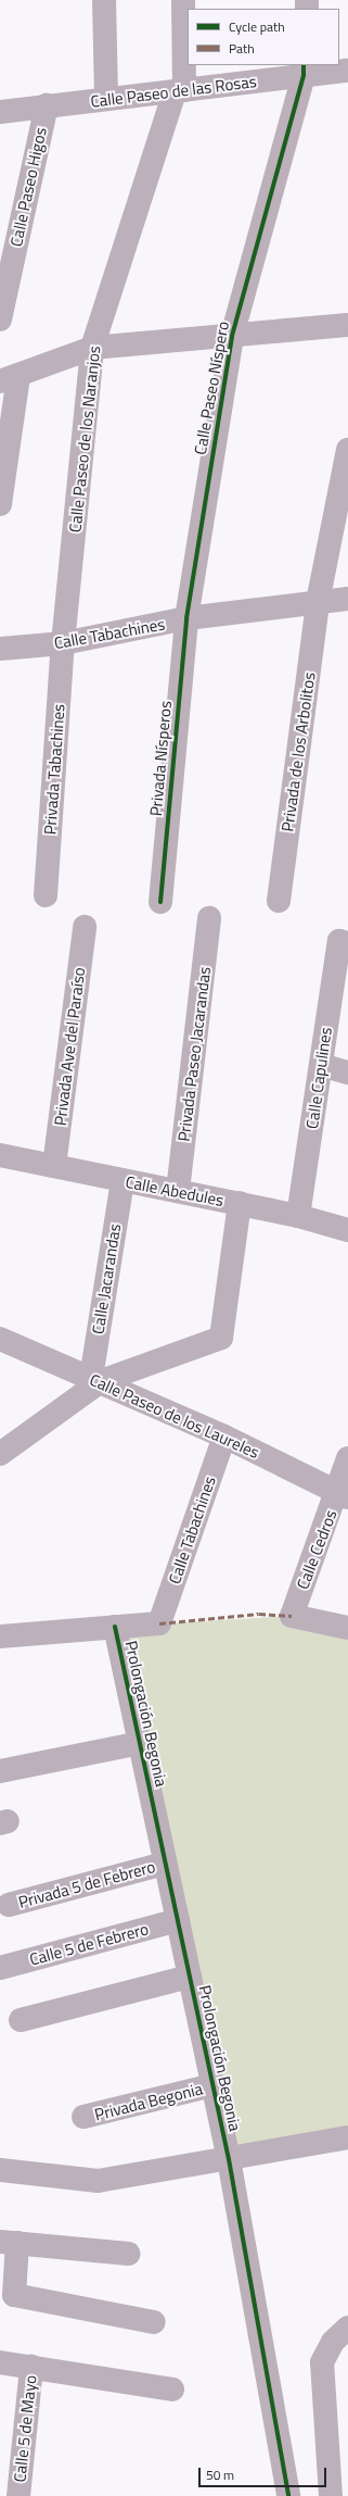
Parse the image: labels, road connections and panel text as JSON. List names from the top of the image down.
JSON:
{
  "streets": {
    "street": [
      "Calle Paseo de las Rosas",
      "Calle Paseo Higos",
      "Calle Paseo Níspero",
      "Calle Paseo de los Naranjos",
      "Calle Tabachines",
      "Privada de los Arbolitos",
      "Privada Nísperos",
      "Privada Tabachines",
      "Privada Ave del Paraíso",
      "Privada Paseo Jacarandas",
      "Calle Capulines",
      "Calle Abedules",
      "Calle Jacarandas",
      "Calle Paseo de los Laureles",
      "Calle Cedros",
      "Prolongación Begonia",
      "Privada 5 de Febrero",
      "Calle 5 de Febrero",
      "Privada Begonia",
      "Calle 5 de Mayo"
    ]
  },
  "crossings": [
    ["Calle Paseo de las Rosas", "Calle Paseo Higos"],
    ["Calle Paseo de las Rosas", "Calle Paseo Níspero"],
    ["Calle Paseo de las Rosas", "Calle Paseo de los Naranjos"],
    ["Calle Paseo Níspero", "Calle Tabachines"],
    ["Calle Paseo Níspero", "Privada Nísperos"],
    ["Calle Paseo de los Naranjos", "Calle Tabachines"],
    ["Calle Paseo de los Naranjos", "Privada Tabachines"],
    ["Calle Tabachines", "Privada de los Arbolitos"],
    ["Calle Tabachines", "Privada Nísperos"],
    ["Calle Tabachines", "Privada Tabachines"],
    ["Calle Tabachines", "Calle Paseo de los Laureles"],
    ["Calle Tabachines", "Prolongación Begonia"],
    ["Privada Ave del Paraíso", "Calle Abedules"],
    ["Privada Paseo Jacarandas", "Calle Abedules"],
    ["Calle Capulines", "Calle Abedules"],
    ["Calle Abedules", "Calle Jacarandas"],
    ["Calle Jacarandas", "Calle Paseo de los Laureles"],
    ["Calle Paseo de los Laureles", "Calle Cedros"],
    ["Prolongación Begonia", "Privada 5 de Febrero"],
    ["Prolongación Begonia", "Calle 5 de Febrero"],
    ["Prolongación Begonia", "Privada Begonia"]
  ],
  "legend": ["Cycle path", "Path"],
  "scale_bar": "50 m"
}
